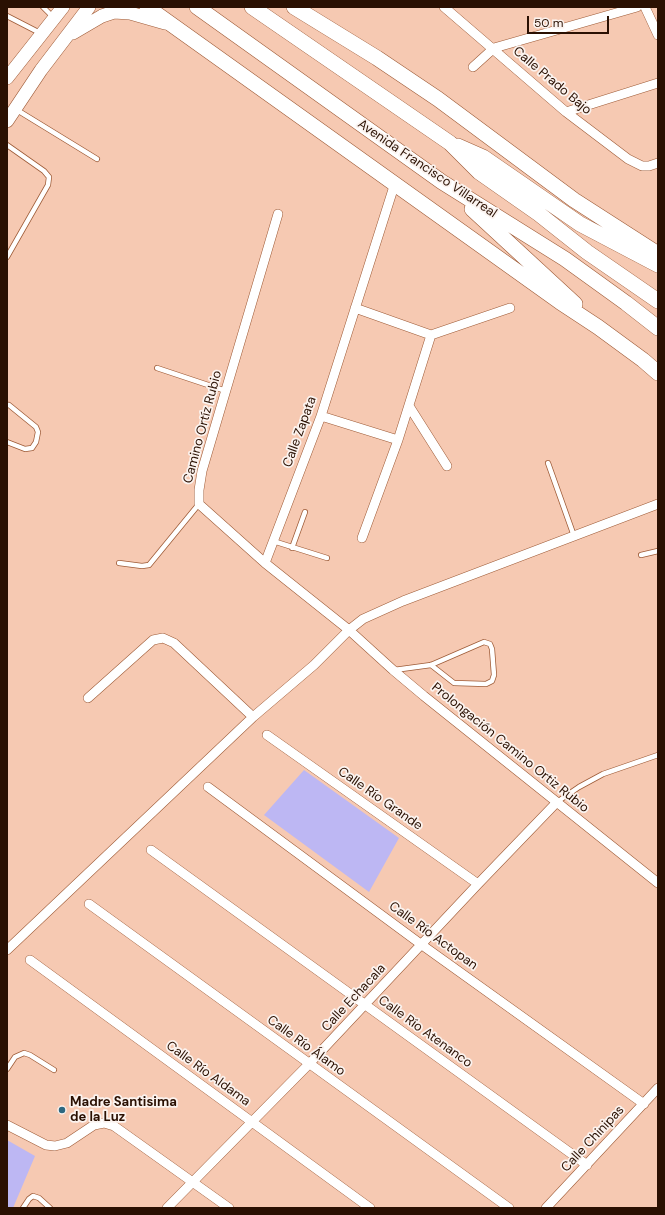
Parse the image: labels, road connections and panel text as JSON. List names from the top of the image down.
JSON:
{
  "streets": {
    "highway": ["Avenida Francisco Villarreal"],
    "street": [
      "Calle Prado Bajo",
      "Camino Ortíz Rubio",
      "Calle Zapata",
      "Prolongación Camino Ortiz Rubio",
      "Calle Río Grande",
      "Calle Río Actopan",
      "Calle Echacala",
      "Calle Río Atenanco",
      "Calle Río Álamo",
      "Calle Río Aldama",
      "Calle Chinipas"
    ]
  },
  "crossings": [
    ["Camino Ortíz Rubio", "Calle Zapata"],
    ["Camino Ortíz Rubio", "Prolongación Camino Ortiz Rubio"],
    ["Prolongación Camino Ortiz Rubio", "Calle Echacala"],
    ["Calle Río Grande", "Calle Echacala"],
    ["Calle Río Actopan", "Calle Echacala"],
    ["Calle Río Actopan", "Calle Chinipas"],
    ["Calle Echacala", "Calle Río Atenanco"],
    ["Calle Echacala", "Calle Río Álamo"],
    ["Calle Echacala", "Calle Río Aldama"],
    ["Calle Río Atenanco", "Calle Chinipas"]
  ],
  "places": ["Madre Santisima de la Luz"],
  "scale_bar": "50 m"
}
